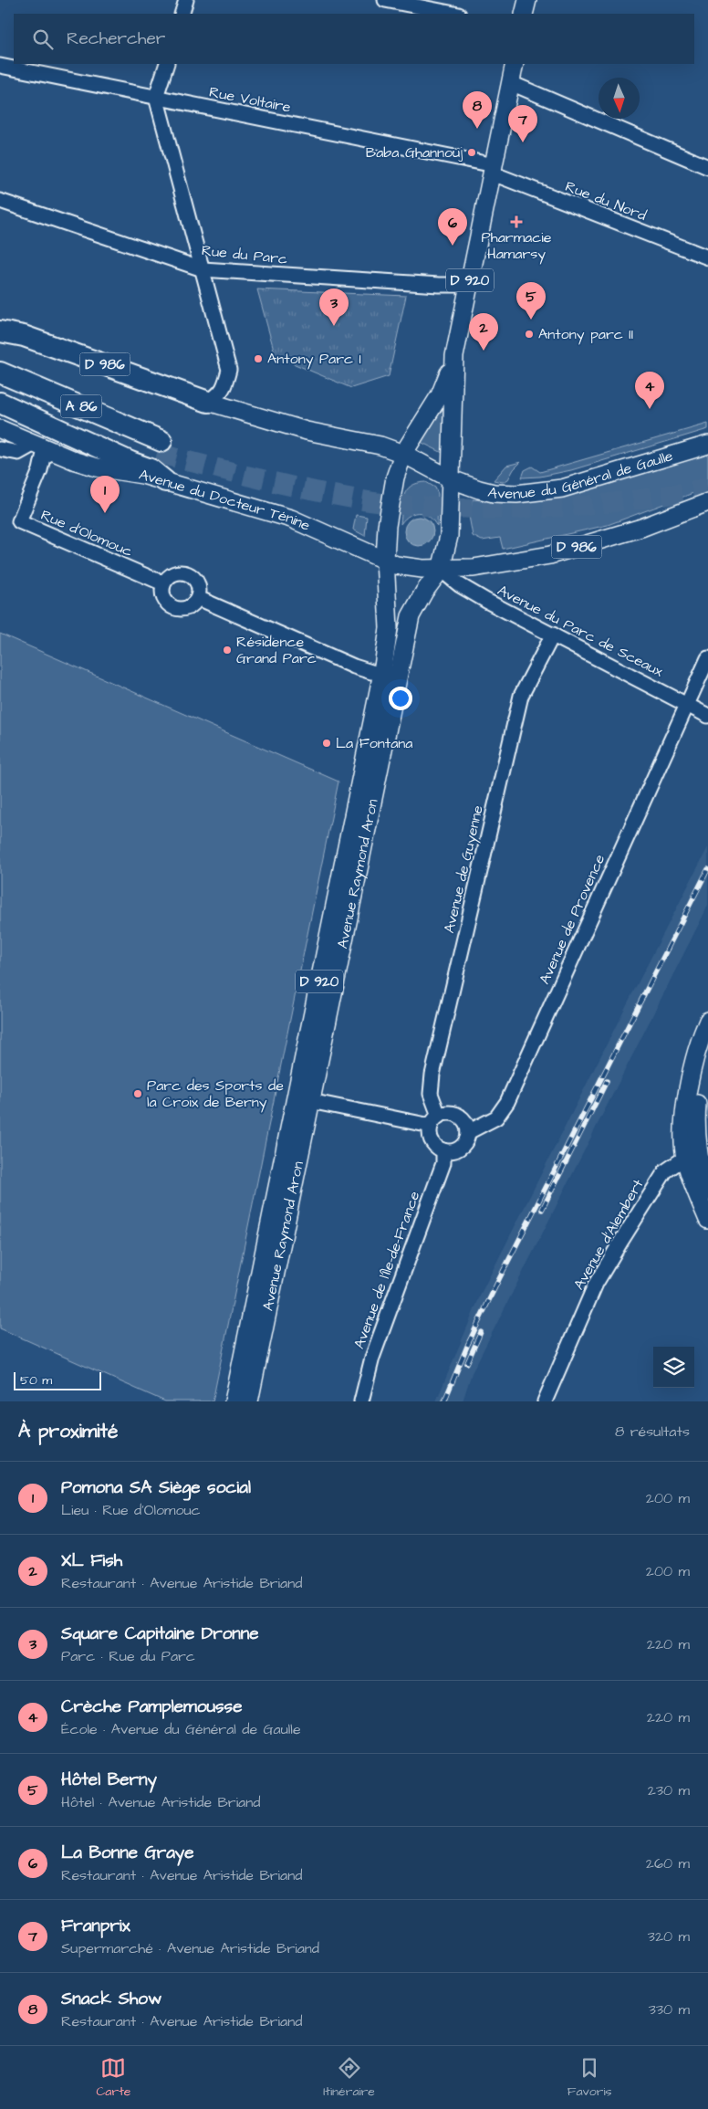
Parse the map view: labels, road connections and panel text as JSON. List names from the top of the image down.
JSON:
{
  "streets": {
    "highway": ["D 986", "A 86"],
    "main road": [
      "D 920",
      "Avenue du Général de Gaulle",
      "Avenue du Docteur Ténine",
      "Avenue Raymond Aron"
    ],
    "street": [
      "Rue Voltaire",
      "Rue du Nord",
      "Rue du Parc",
      "Rue d'Olomouc",
      "Avenue du Parc de Sceaux",
      "Avenue de Guyenne",
      "Avenue de Provence",
      "Avenue d'Alembert",
      "Avenue de l'Île-de-France"
    ]
  },
  "crossings": [
    ["Rue Voltaire", "Rue du Nord"],
    ["Rue Voltaire", "D 920"],
    ["Rue du Nord", "D 920"],
    ["Rue du Parc", "D 920"],
    ["D 920", "D 986"],
    ["D 920", "Avenue du Général de Gaulle"],
    ["D 920", "Avenue du Docteur Ténine"],
    ["D 920", "Avenue du Parc de Sceaux"],
    ["D 920", "Avenue Raymond Aron"],
    ["D 986", "Avenue du Général de Gaulle"],
    ["D 986", "Avenue du Docteur Ténine"],
    ["D 986", "Avenue du Parc de Sceaux"],
    ["D 986", "Avenue Raymond Aron"],
    ["Avenue du Docteur Ténine", "Rue d'Olomouc"],
    ["Avenue du Docteur Ténine", "Avenue Raymond Aron"],
    ["Avenue du Parc de Sceaux", "Avenue de Guyenne"],
    ["Avenue du Parc de Sceaux", "Avenue Raymond Aron"],
    ["Avenue du Parc de Sceaux", "Avenue de Provence"],
    ["Avenue de Guyenne", "Avenue de Provence"],
    ["Avenue de Guyenne", "Avenue de l'Île-de-France"],
    ["Avenue de Provence", "Avenue de l'Île-de-France"]
  ],
  "places": {
    "other": [
      "Baba Ghannouj",
      "Antony parc II",
      "Antony Parc I",
      "Résidence Grand Parc",
      "La Fontana",
      "Parc des Sports de la Croix de Berny"
    ],
    "health": ["Pharmacie Hamarsy"]
  },
  "scale_bar": "50 m",
  "north": "bottom",
  "page": {
    "search": "Rechercher",
    "pins": [
      "8",
      "7",
      "6",
      "5",
      "3",
      "2",
      "4",
      "1"
    ],
    "scale": "50 m",
    "heading": ["À proximité", "8 résultats"],
    "list": [
      {
        "mark": "1",
        "name": "Pomona SA Siège social",
        "note": "Lieu · Rue d'Olomouc",
        "value": "200 m"
      },
      {
        "mark": "2",
        "name": "XL Fish",
        "note": "Restaurant · Avenue Aristide Briand",
        "value": "200 m"
      },
      {
        "mark": "3",
        "name": "Square Capitaine Dronne",
        "note": "Parc · Rue du Parc",
        "value": "220 m"
      },
      {
        "mark": "4",
        "name": "Crèche Pamplemousse",
        "note": "École · Avenue du Général de Gaulle",
        "value": "220 m"
      },
      {
        "mark": "5",
        "name": "Hôtel Berny",
        "note": "Hôtel · Avenue Aristide Briand",
        "value": "230 m"
      },
      {
        "mark": "6",
        "name": "La Bonne Graye",
        "note": "Restaurant · Avenue Aristide Briand",
        "value": "260 m"
      },
      {
        "mark": "7",
        "name": "Franprix",
        "note": "Supermarché · Avenue Aristide Briand",
        "value": "320 m"
      },
      {
        "mark": "8",
        "name": "Snack Show",
        "note": "Restaurant · Avenue Aristide Briand",
        "value": "330 m"
      }
    ],
    "nav": ["Carte", "Itinéraire", "Favoris"]
  }
}
